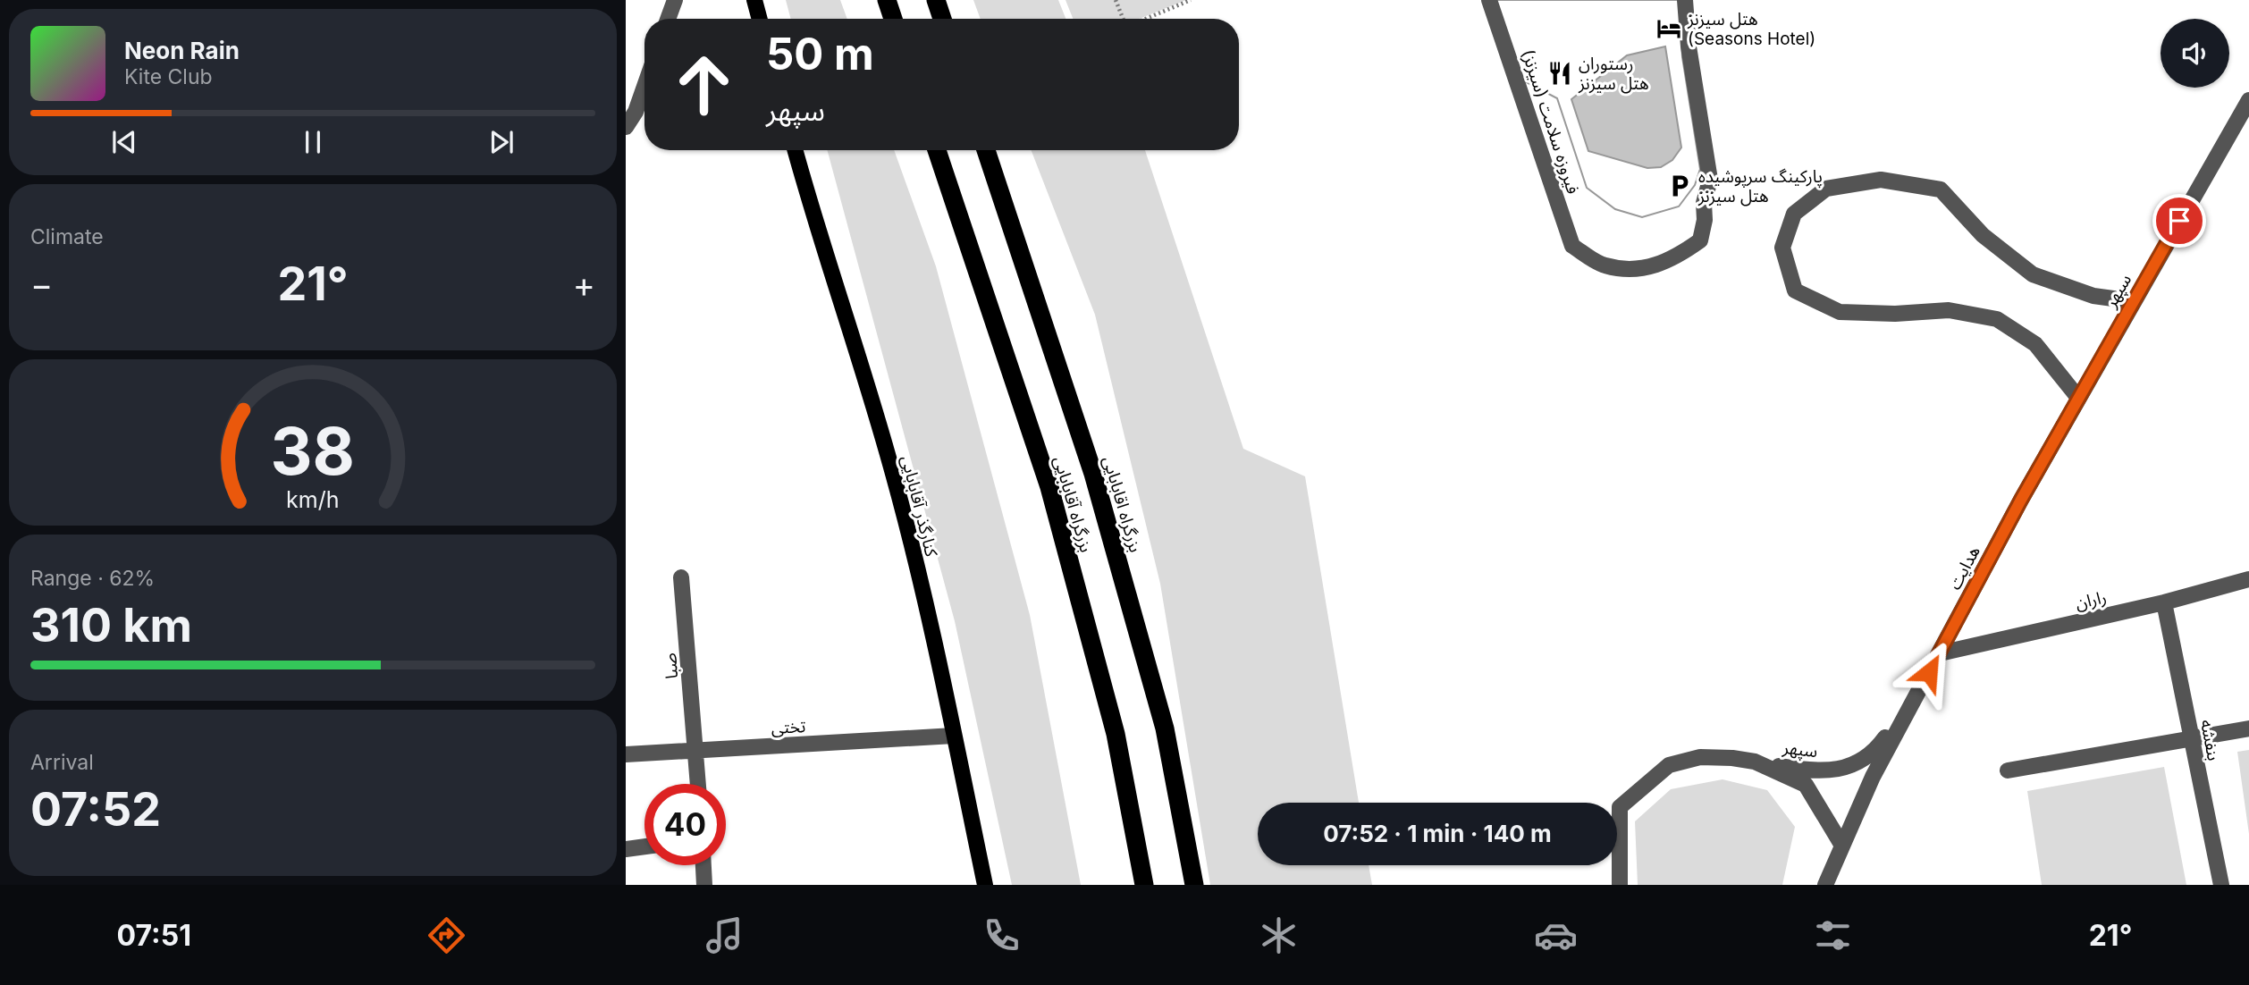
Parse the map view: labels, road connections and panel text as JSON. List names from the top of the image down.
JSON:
{
  "streets": {
    "highway": ["بزرگراه آقابابایی", "بزرگراه اقابابایی"],
    "main road": ["کنارگذر آقابابایی"],
    "street": [
      "فیروزه سلامت (سیزنز)",
      "سپهر",
      "هدایت",
      "راران",
      "صبا",
      "تختی",
      "بنفشه"
    ]
  },
  "crossings": [
    ["سپهر", "هدایت"],
    ["سپهر", "راران"],
    ["کنارگذر آقابابایی", "تختی"],
    ["هدایت", "راران"],
    ["راران", "بنفشه"],
    ["صبا", "تختی"]
  ],
  "places": {
    "hotel": ["هتل سیزنز (Seasons Hotel)"],
    "restaurant": ["رستوران هتل سیزنز"],
    "parking": ["پارکینگ سرپوشیده هتل سیزنز"]
  },
  "page": {
    "turn": ["50 m", "سپهر"],
    "song": ["Neon Rain", "Kite Club"],
    "tile": [
      "Climate",
      ["Range · 62%", "310 km"],
      ["Arrival", "07:52"]
    ],
    "heat": ["−", "21°", "+"],
    "limit": "40",
    "trip": "07:52 · 1 min · 140 m",
    "tabs": ["07:51", "21°"],
    "gauge": ["38", "km/h"]
  }
}
